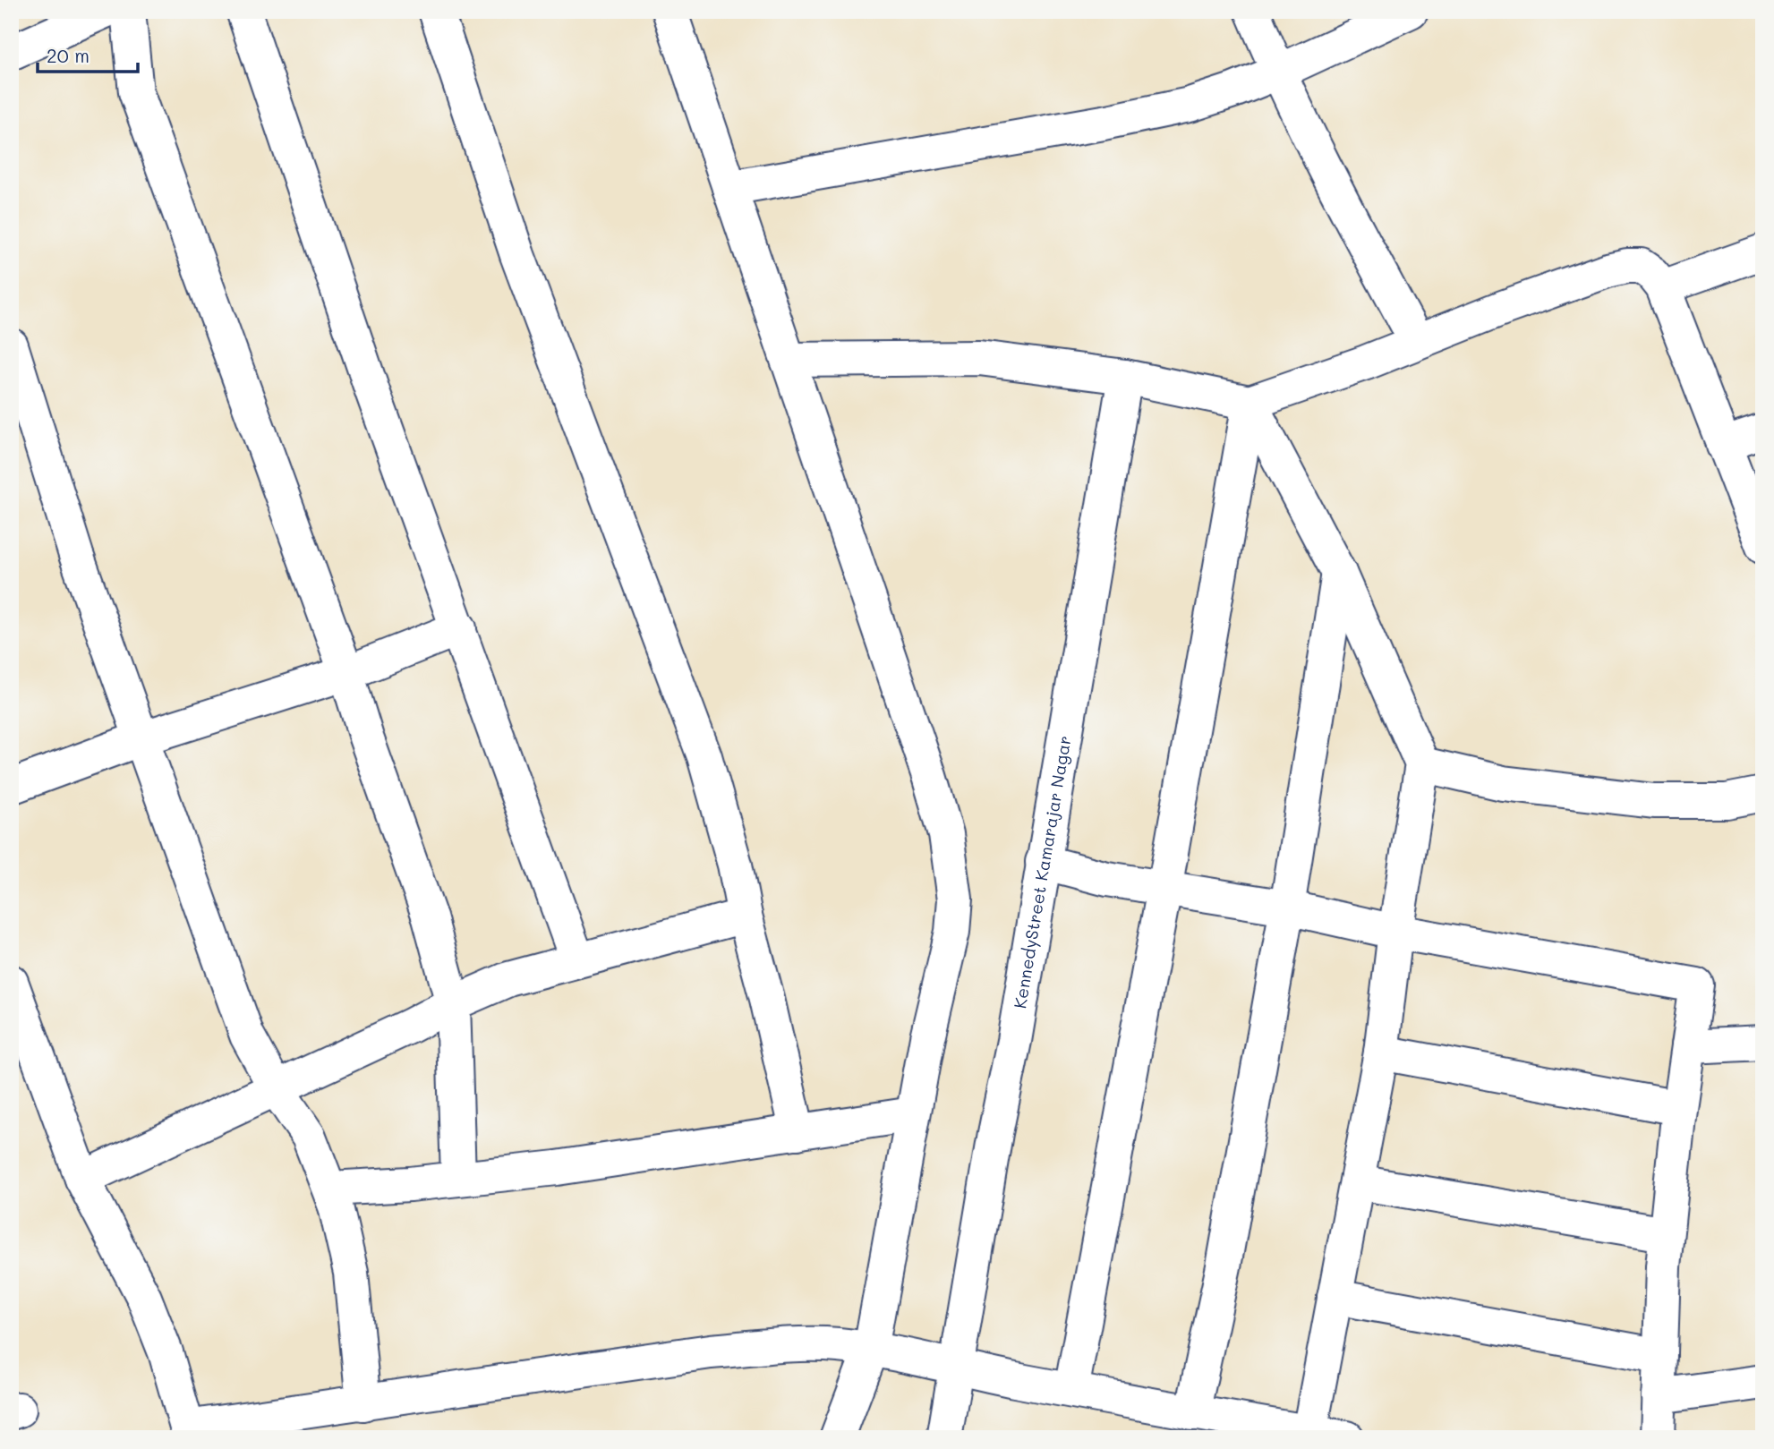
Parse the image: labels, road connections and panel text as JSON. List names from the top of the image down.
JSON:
{
  "streets": {
    "street": ["KennedyStreet Kamarajar Nagar"]
  },
  "scale_bar": "20 m"
}
